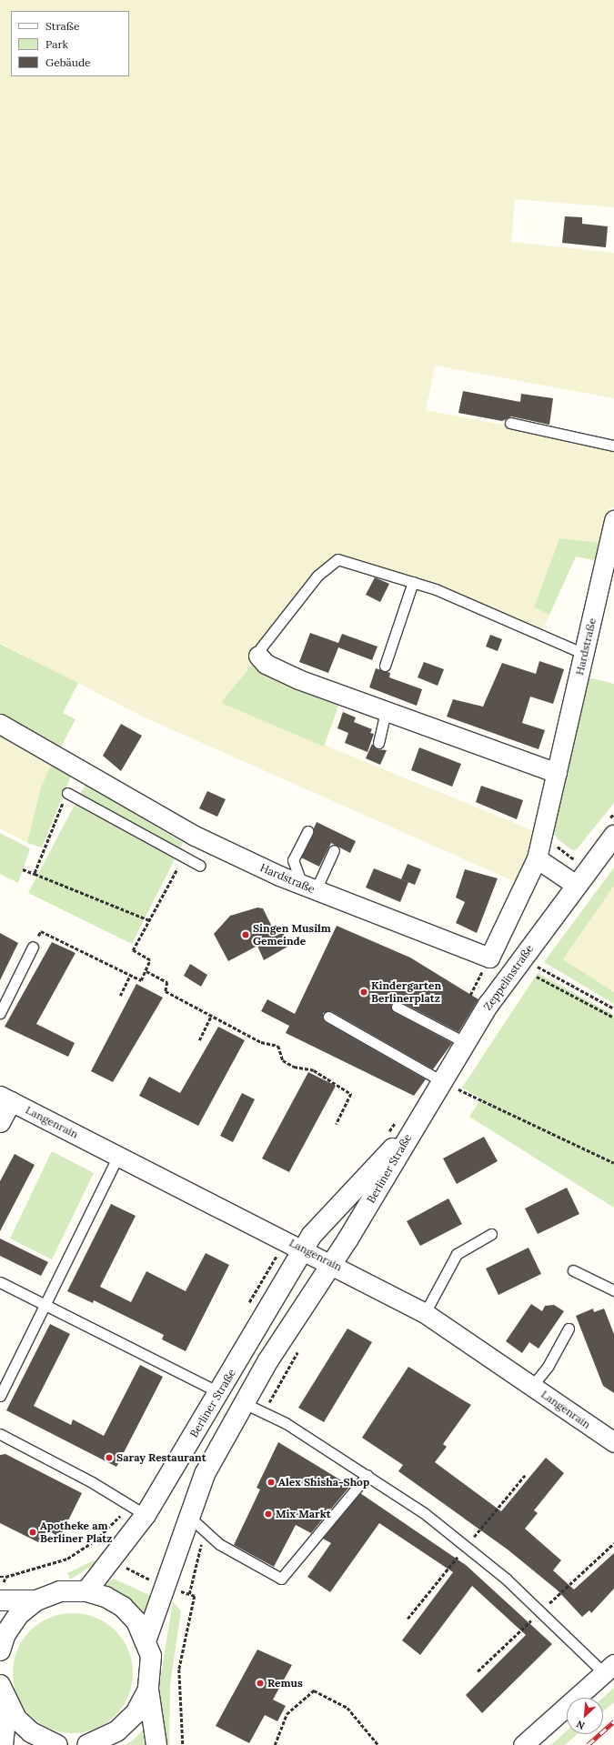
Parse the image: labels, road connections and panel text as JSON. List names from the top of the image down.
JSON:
{
  "streets": {
    "street": [
      "Hardstraße",
      "Zeppelinstraße",
      "Langenrain",
      "Berliner Straße"
    ]
  },
  "crossings": [
    ["Zeppelinstraße", "Berliner Straße"],
    ["Langenrain", "Berliner Straße"]
  ],
  "places": [
    "Singen Musilm Gemeinde",
    "Kindergarten Berlinerplatz",
    "Saray Restaurant",
    "Alex Shisha-Shop",
    "Mix Markt",
    "Apotheke am Berliner Platz",
    "Remus"
  ],
  "legend": ["Straße", "Park", "Gebäude"],
  "north": "bottom left"
}
